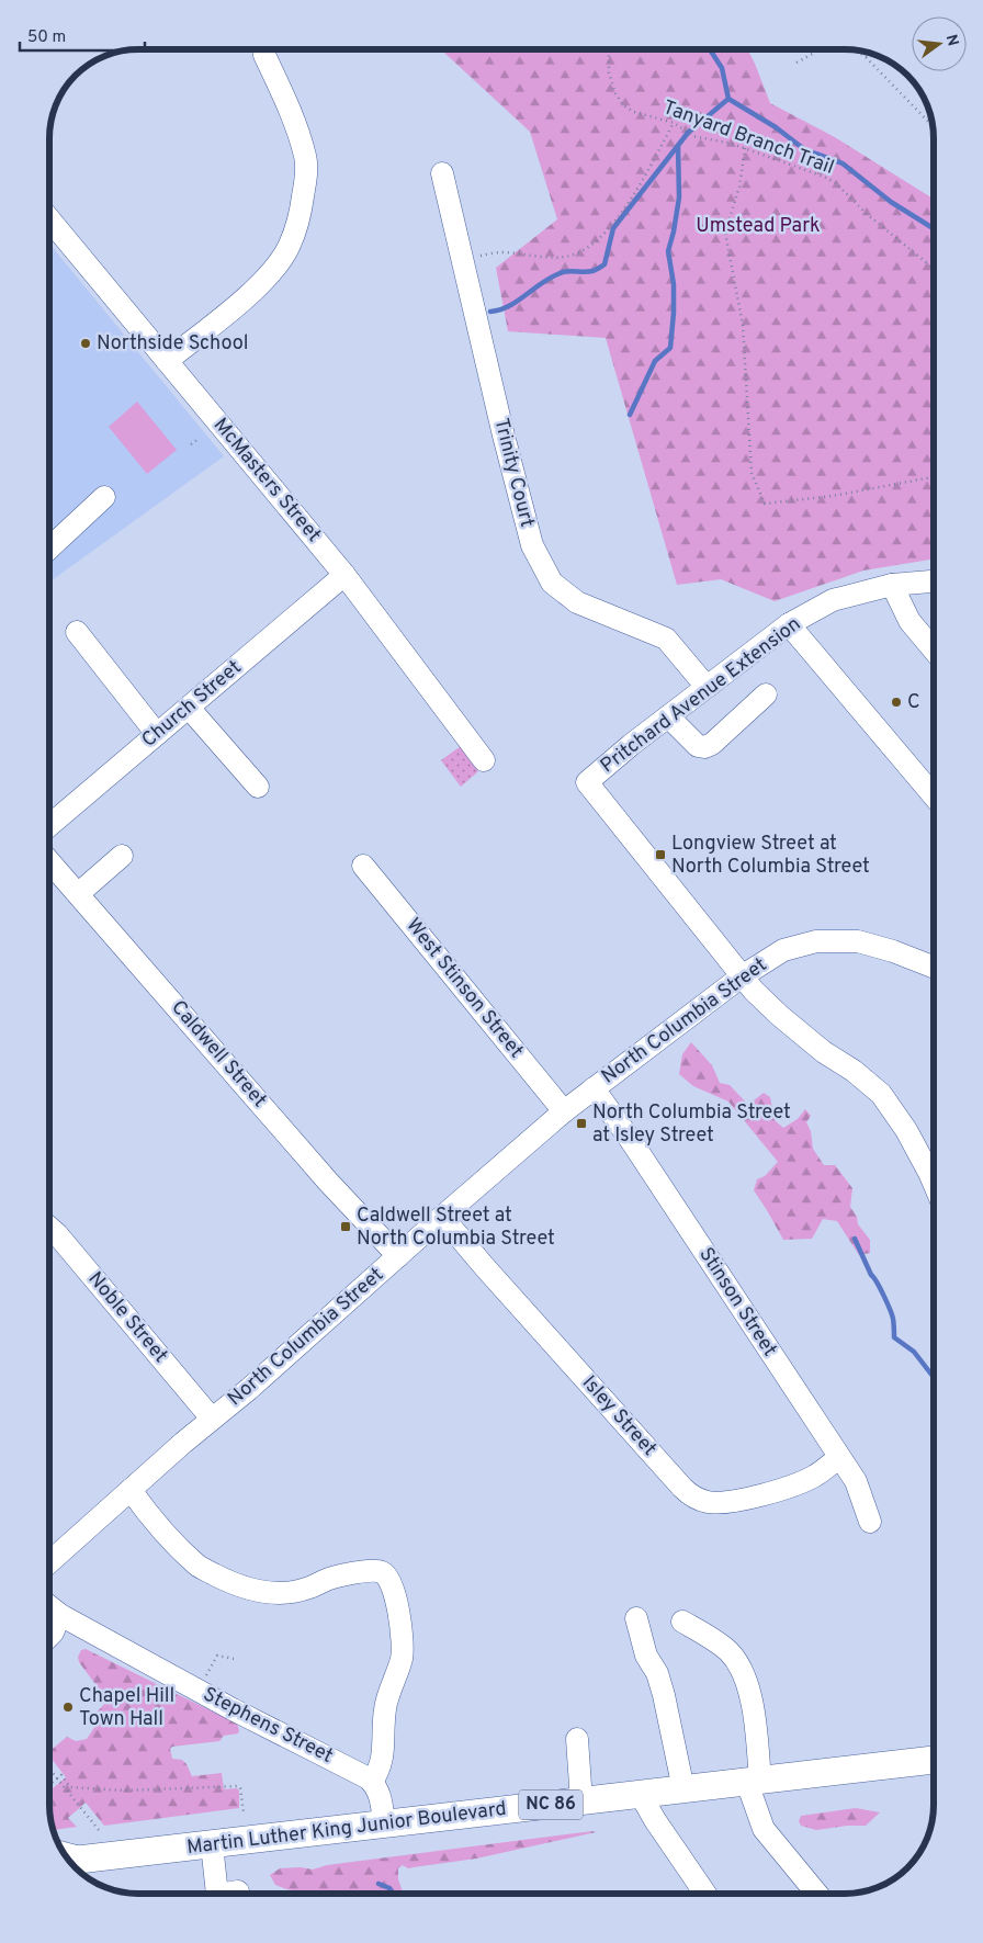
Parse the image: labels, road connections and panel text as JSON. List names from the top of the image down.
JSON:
{
  "streets": {
    "main road": ["NC 86", "Martin Luther King Junior Boulevard"],
    "street": [
      "Trinity Court",
      "McMasters Street",
      "Pritchard Avenue Extension",
      "Church Street",
      "West Stinson Street",
      "North Columbia Street",
      "Caldwell Street",
      "Stinson Street",
      "Noble Street",
      "Isley Street",
      "Stephens Street"
    ],
    "path": ["Tanyard Branch Trail"]
  },
  "crossings": [
    ["Trinity Court", "Pritchard Avenue Extension"],
    ["McMasters Street", "Church Street"],
    ["Pritchard Avenue Extension", "North Columbia Street"],
    ["West Stinson Street", "North Columbia Street"],
    ["North Columbia Street", "Caldwell Street"],
    ["North Columbia Street", "Stinson Street"],
    ["North Columbia Street", "Noble Street"],
    ["North Columbia Street", "Isley Street"],
    ["Stinson Street", "Isley Street"]
  ],
  "parks": ["Umstead Park"],
  "places": {
    "other": ["Northside School", "C", "Chapel Hill Town Hall"],
    "transit": ["Longview Street at North Columbia Street", "North Columbia Street at Isley Street", "Caldwell Street at North Columbia Street"]
  },
  "scale_bar": "50 m",
  "north": "right"
}
